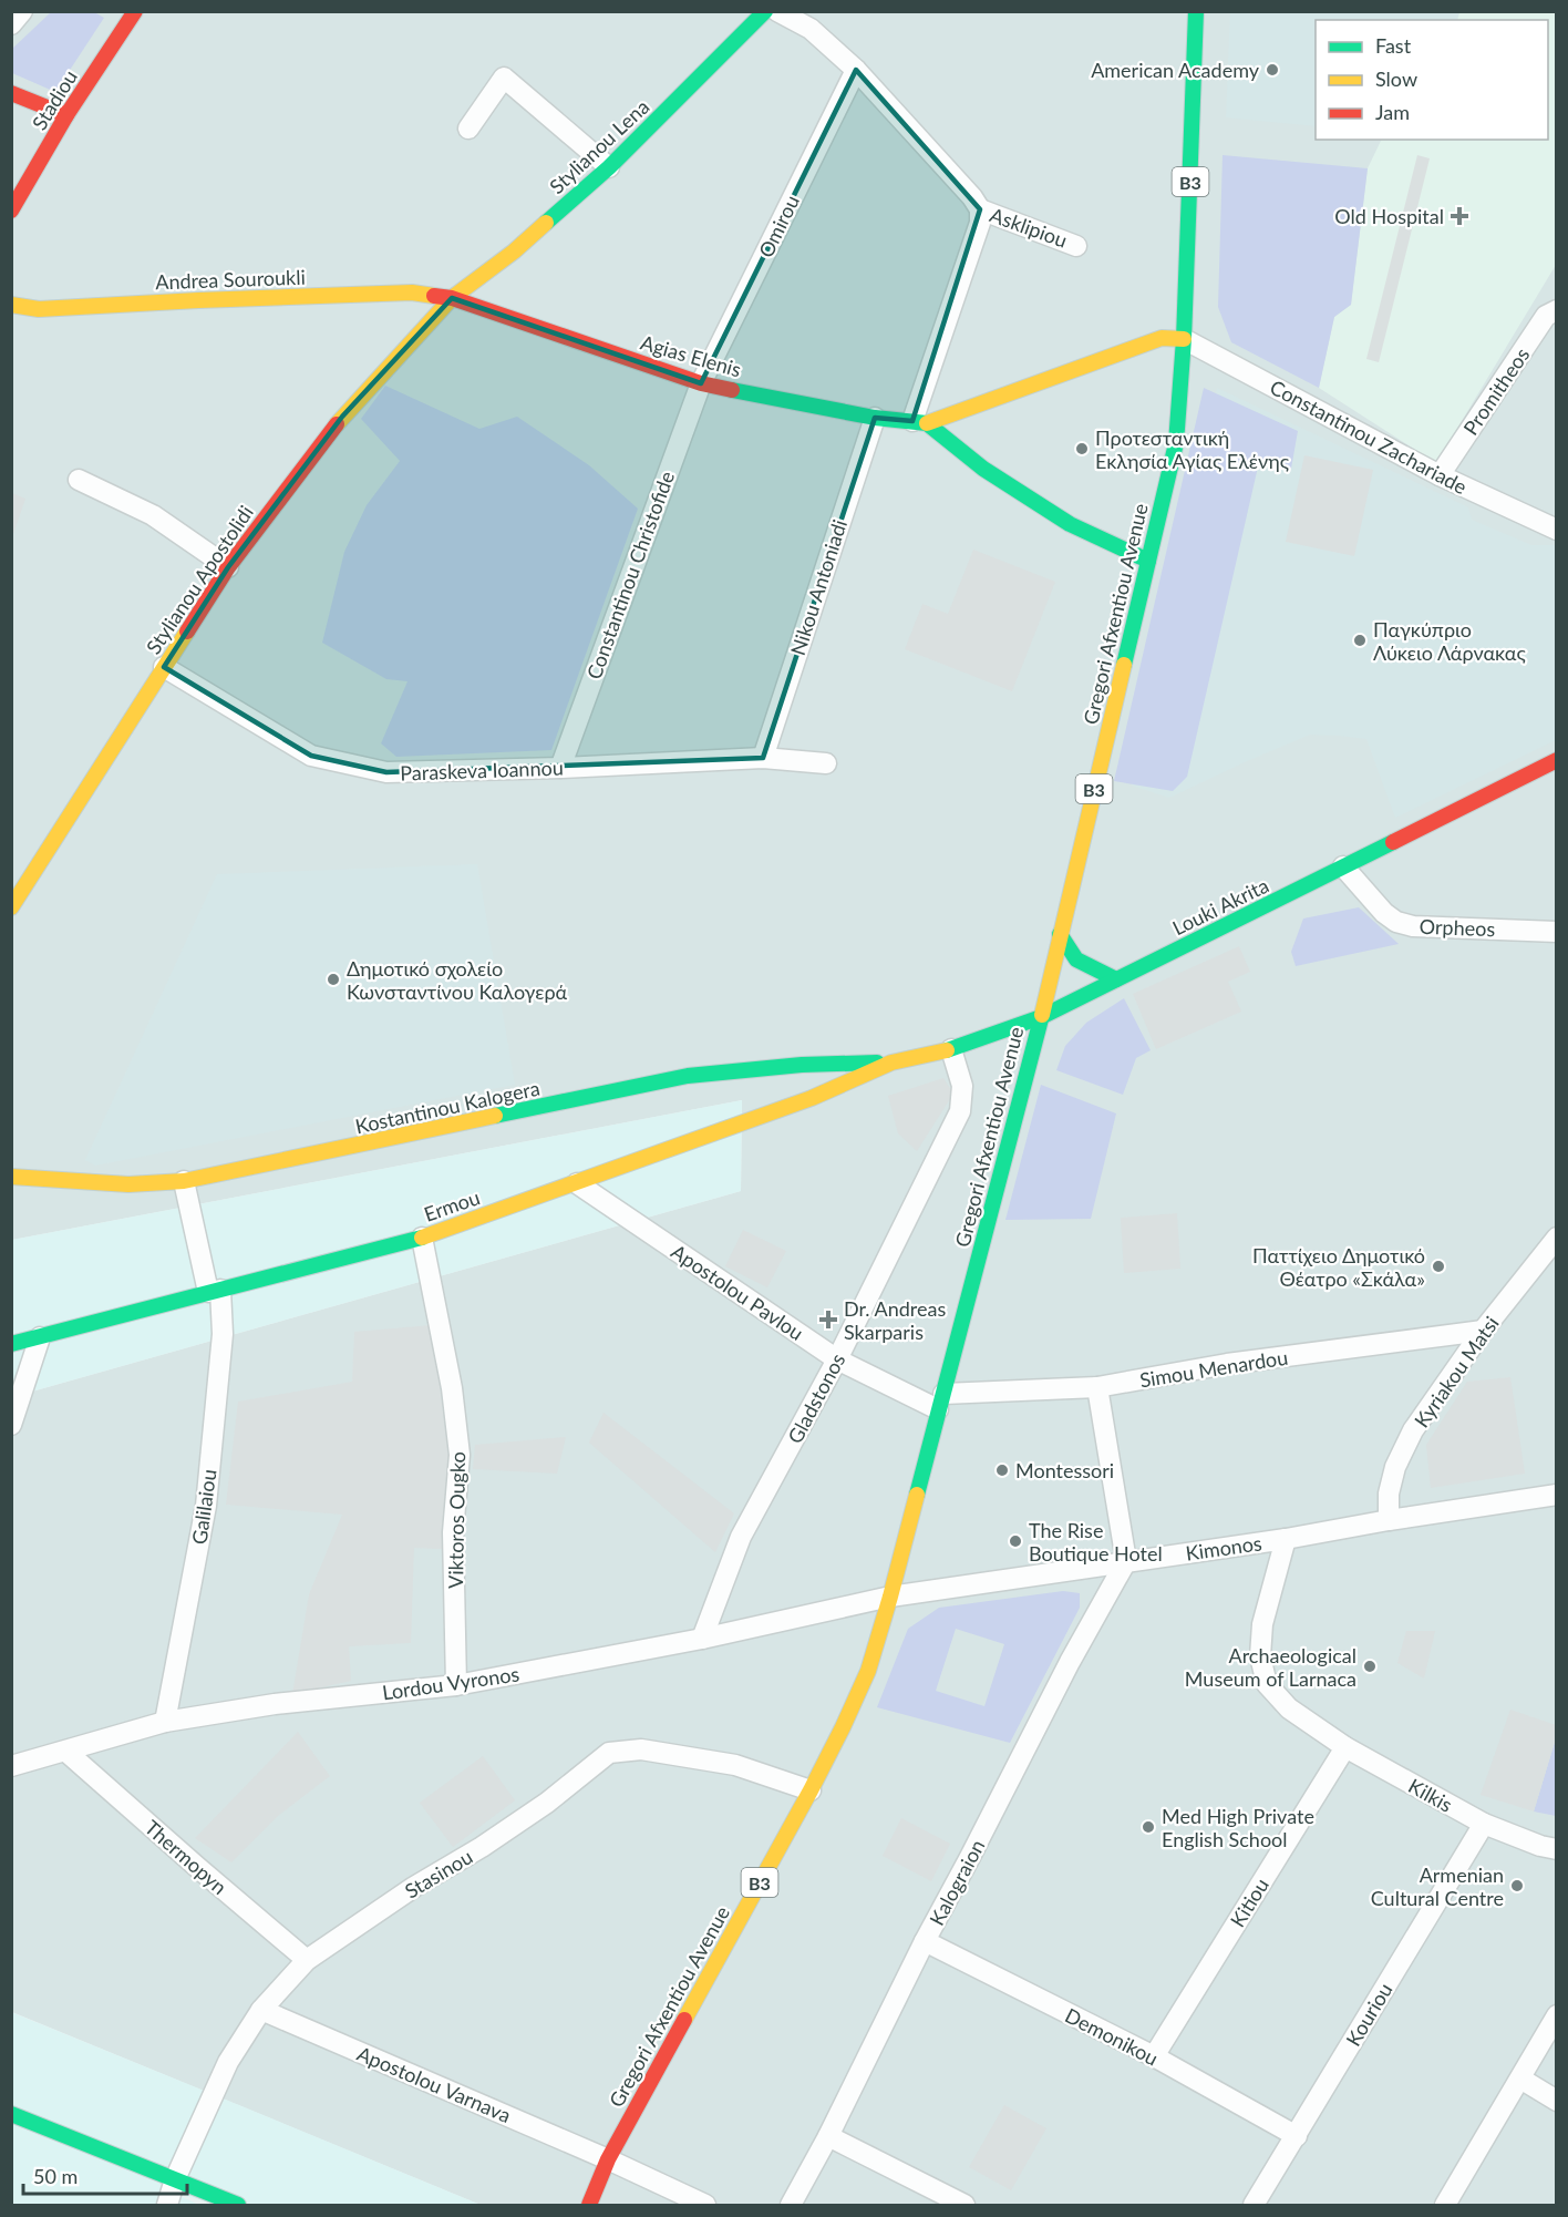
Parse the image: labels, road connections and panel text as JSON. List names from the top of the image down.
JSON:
{
  "streets": {
    "street": [
      "Stadiou",
      "Stylianou Lena",
      "B3",
      "Omirou",
      "Asklipiou",
      "Andrea Souroukli",
      "Agias Elenis",
      "Promitheos",
      "Constantinou Zachariade",
      "Constantinou Christofide",
      "Stylianou Apostolidi",
      "Nikou Antoniadi",
      "Gregori Afxentiou Avenue",
      "Paraskeva Ioannou",
      "Louki Akrita",
      "Orpheos",
      "Kostantinou Kalogera",
      "Ermou",
      "Apostolou Pavlou",
      "Simou Menardou",
      "Kyriakou Matsi",
      "Gladstonos",
      "Galilaiou",
      "Viktoros Ougko",
      "Kimonos",
      "Lordou Vyronos",
      "Kilkis",
      "Thermopyn",
      "Stasinou",
      "Kalograion",
      "Kitiou",
      "Kouriou",
      "Demonikou",
      "Apostolou Varnava"
    ]
  },
  "crossings": [
    ["Stylianou Lena", "Andrea Souroukli"],
    ["Stylianou Lena", "Agias Elenis"],
    ["Stylianou Lena", "Stylianou Apostolidi"],
    ["Omirou", "Agias Elenis"],
    ["Omirou", "Constantinou Christofide"],
    ["Andrea Souroukli", "Agias Elenis"],
    ["Andrea Souroukli", "Stylianou Apostolidi"],
    ["Agias Elenis", "Constantinou Zachariade"],
    ["Agias Elenis", "Constantinou Christofide"],
    ["Agias Elenis", "Stylianou Apostolidi"],
    ["Agias Elenis", "Nikou Antoniadi"],
    ["Agias Elenis", "Gregori Afxentiou Avenue"],
    ["Promitheos", "Constantinou Zachariade"],
    ["Constantinou Zachariade", "Gregori Afxentiou Avenue"],
    ["Constantinou Christofide", "Paraskeva Ioannou"],
    ["Stylianou Apostolidi", "Paraskeva Ioannou"],
    ["Nikou Antoniadi", "Paraskeva Ioannou"],
    ["Gregori Afxentiou Avenue", "Louki Akrita"],
    ["Gregori Afxentiou Avenue", "Apostolou Pavlou"],
    ["Gregori Afxentiou Avenue", "Simou Menardou"],
    ["Gregori Afxentiou Avenue", "Kimonos"],
    ["Gregori Afxentiou Avenue", "Lordou Vyronos"],
    ["Gregori Afxentiou Avenue", "Stasinou"],
    ["Gregori Afxentiou Avenue", "Apostolou Varnava"],
    ["Louki Akrita", "Orpheos"],
    ["Louki Akrita", "Kostantinou Kalogera"],
    ["Louki Akrita", "Ermou"],
    ["Louki Akrita", "Gladstonos"],
    ["Kostantinou Kalogera", "Ermou"],
    ["Kostantinou Kalogera", "Galilaiou"],
    ["Ermou", "Apostolou Pavlou"],
    ["Ermou", "Galilaiou"],
    ["Ermou", "Viktoros Ougko"],
    ["Apostolou Pavlou", "Simou Menardou"],
    ["Apostolou Pavlou", "Gladstonos"],
    ["Simou Menardou", "Kyriakou Matsi"],
    ["Kyriakou Matsi", "Kimonos"],
    ["Gladstonos", "Lordou Vyronos"],
    ["Galilaiou", "Lordou Vyronos"],
    ["Viktoros Ougko", "Lordou Vyronos"],
    ["Kimonos", "Lordou Vyronos"],
    ["Kimonos", "Kilkis"],
    ["Kimonos", "Kalograion"],
    ["Lordou Vyronos", "Thermopyn"],
    ["Kilkis", "Kitiou"],
    ["Kilkis", "Kouriou"],
    ["Thermopyn", "Stasinou"],
    ["Stasinou", "Apostolou Varnava"],
    ["Kalograion", "Demonikou"],
    ["Kitiou", "Demonikou"],
    ["Kouriou", "Demonikou"]
  ],
  "places": {
    "other": [
      "American Academy",
      "Προτεσταντική Εκλησία Αγίας Ελένης",
      "Παγκύπριο Λύκειο Λάρνακας",
      "Δημοτικό σχολείο Κωνσταντίνου Καλογερά",
      "Παττίχειο Δημοτικό Θέατρο «Σκάλα»",
      "Montessori",
      "The Rise Boutique Hotel",
      "Archaeological Museum of Larnaca",
      "Med High Private English School",
      "Armenian Cultural Centre"
    ],
    "health": ["Old Hospital", "Dr. Andreas Skarparis"]
  },
  "legend": ["Fast", "Slow", "Jam"],
  "scale_bar": "50 m"
}
